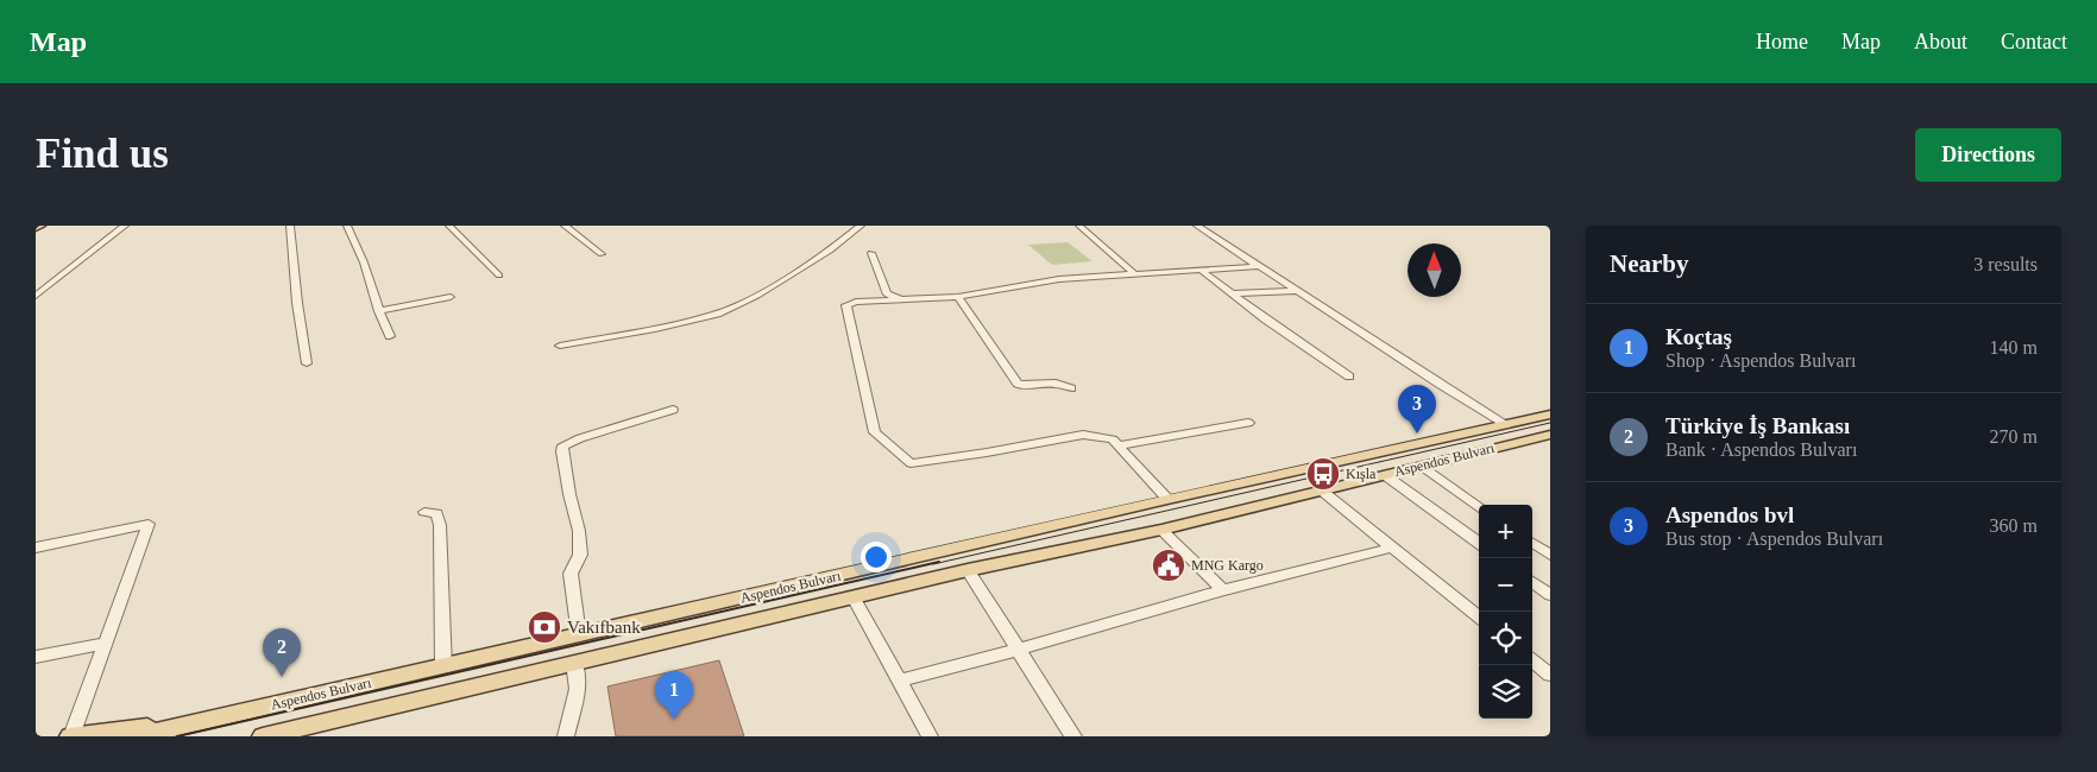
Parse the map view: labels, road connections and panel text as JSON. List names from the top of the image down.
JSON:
{
  "streets": {
    "main road": ["Aspendos Bulvarı"]
  },
  "places": {
    "bus stop": ["Kışla"],
    "public building": ["MNG Kargo"],
    "bank": ["Vakıfbank"]
  },
  "north": "top",
  "page": {
    "header": "Map",
    "nav": [
      "Home",
      "Map",
      "About",
      "Contact"
    ],
    "buttons": "Directions",
    "title": "Find us",
    "heading": ["Nearby", "3 results"],
    "list": [
      {
        "mark": "1",
        "name": "Koçtaş",
        "note": "Shop · Aspendos Bulvarı",
        "value": "140 m"
      },
      {
        "mark": "2",
        "name": "Türkiye İş Bankası",
        "note": "Bank · Aspendos Bulvarı",
        "value": "270 m"
      },
      {
        "mark": "3",
        "name": "Aspendos bvl",
        "note": "Bus stop · Aspendos Bulvarı",
        "value": "360 m"
      }
    ],
    "pins": ["3", "2", "1"],
    "map_buttons": ["+", "−"]
  }
}
